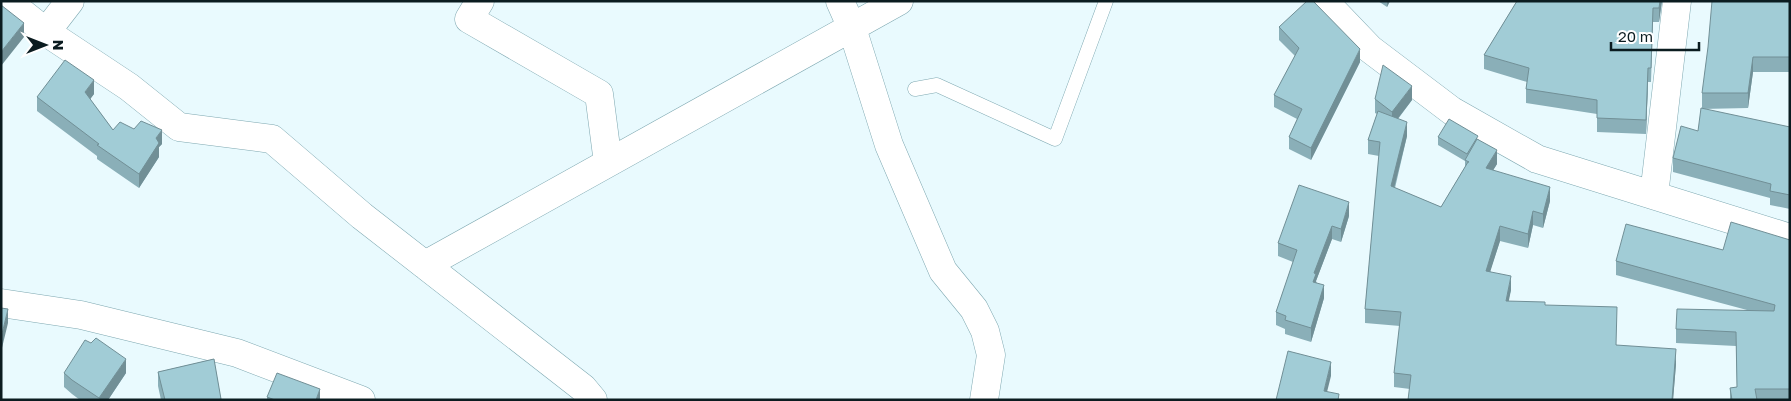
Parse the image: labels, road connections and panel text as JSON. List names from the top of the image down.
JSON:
{
  "scale_bar": "20 m",
  "north": "right"
}
